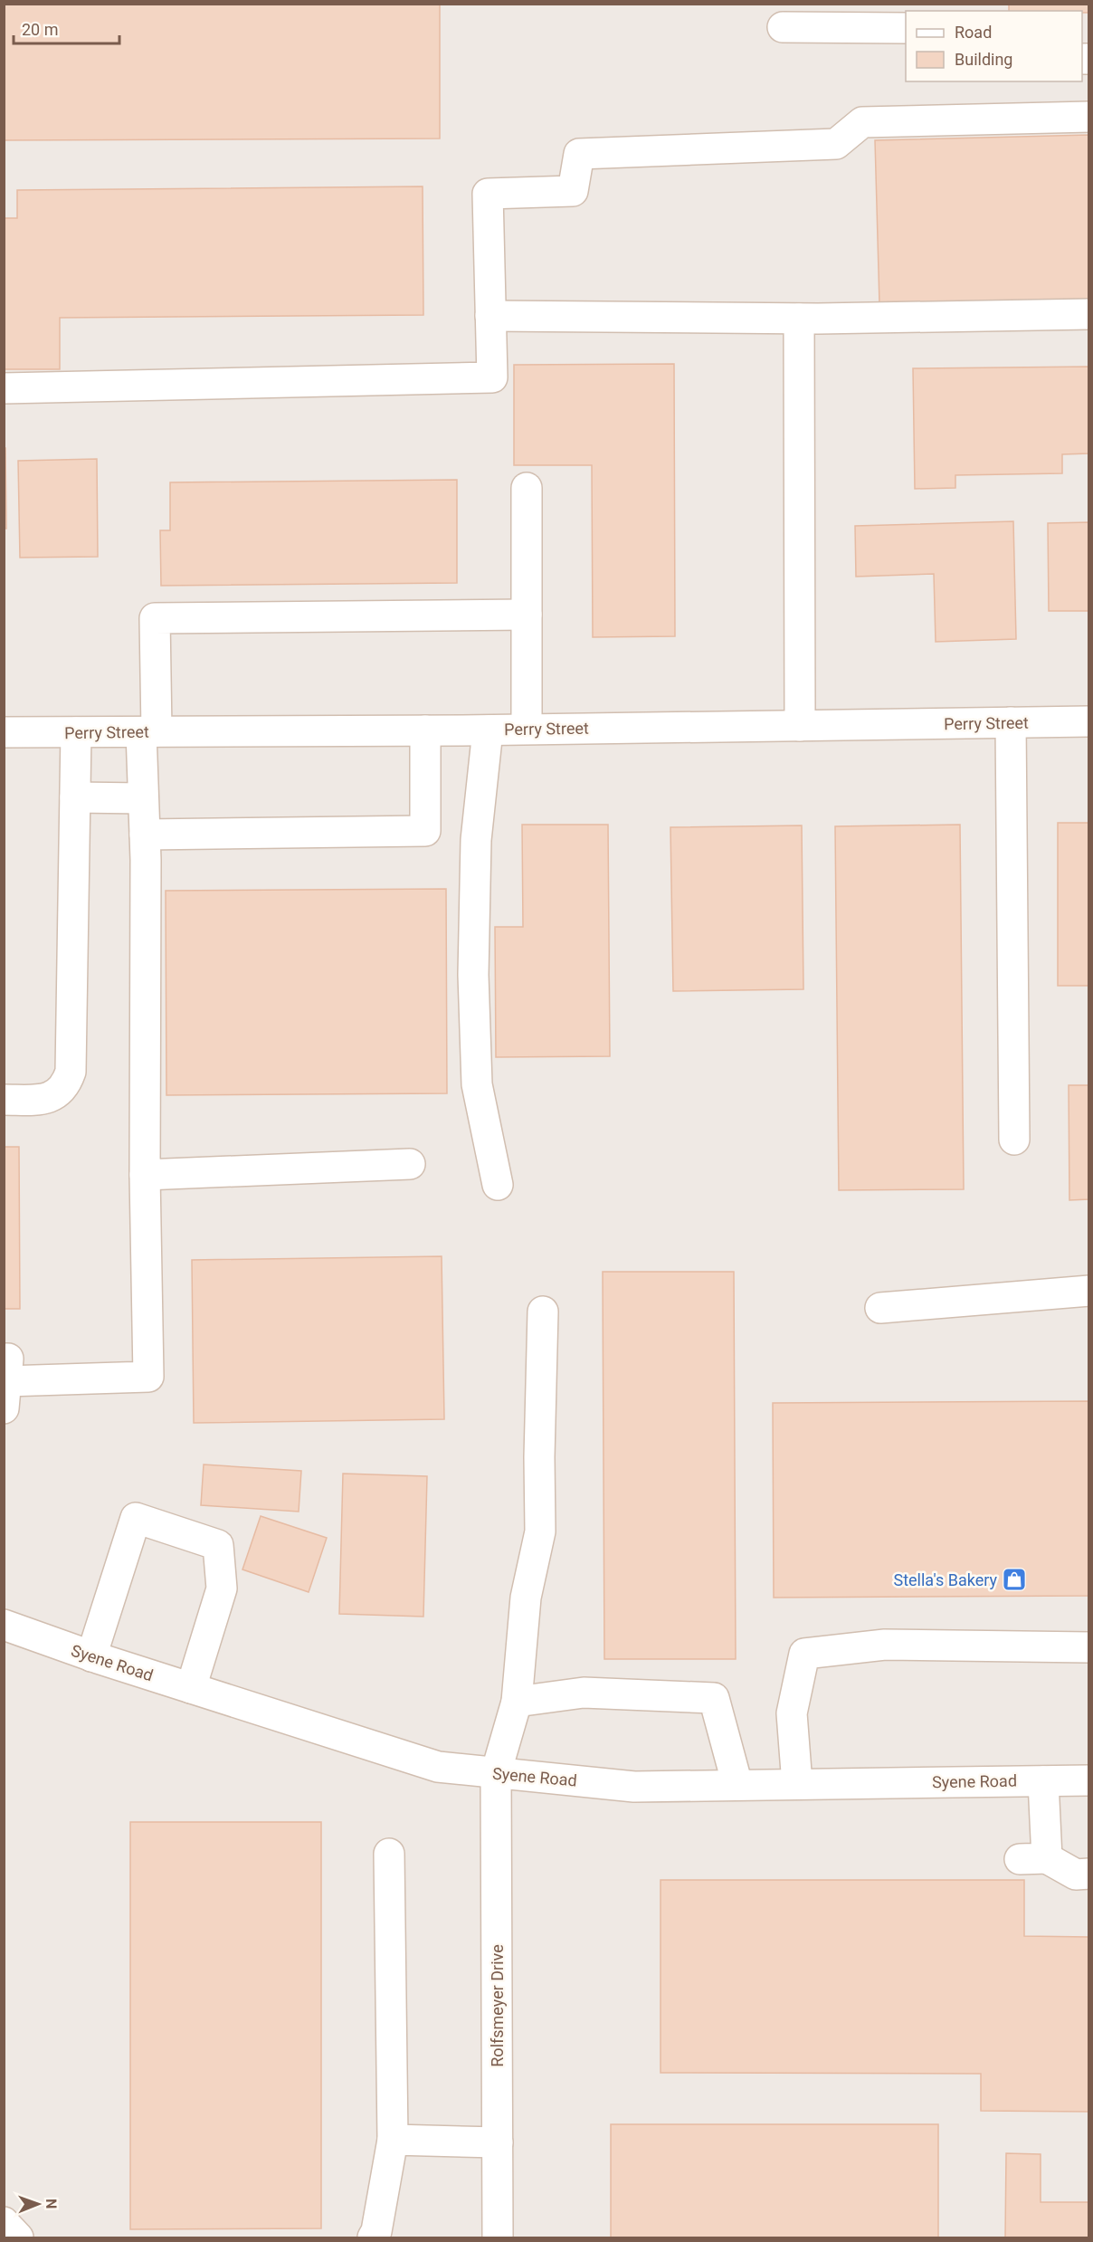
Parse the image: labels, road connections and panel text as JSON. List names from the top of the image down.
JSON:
{
  "streets": {
    "street": ["Perry Street", "Syene Road", "Rolfsmeyer Drive"]
  },
  "crossings": [
    ["Syene Road", "Rolfsmeyer Drive"]
  ],
  "places": {
    "shop": ["Stella's Bakery"]
  },
  "legend": ["Road", "Building"],
  "scale_bar": "20 m",
  "north": "right"
}
